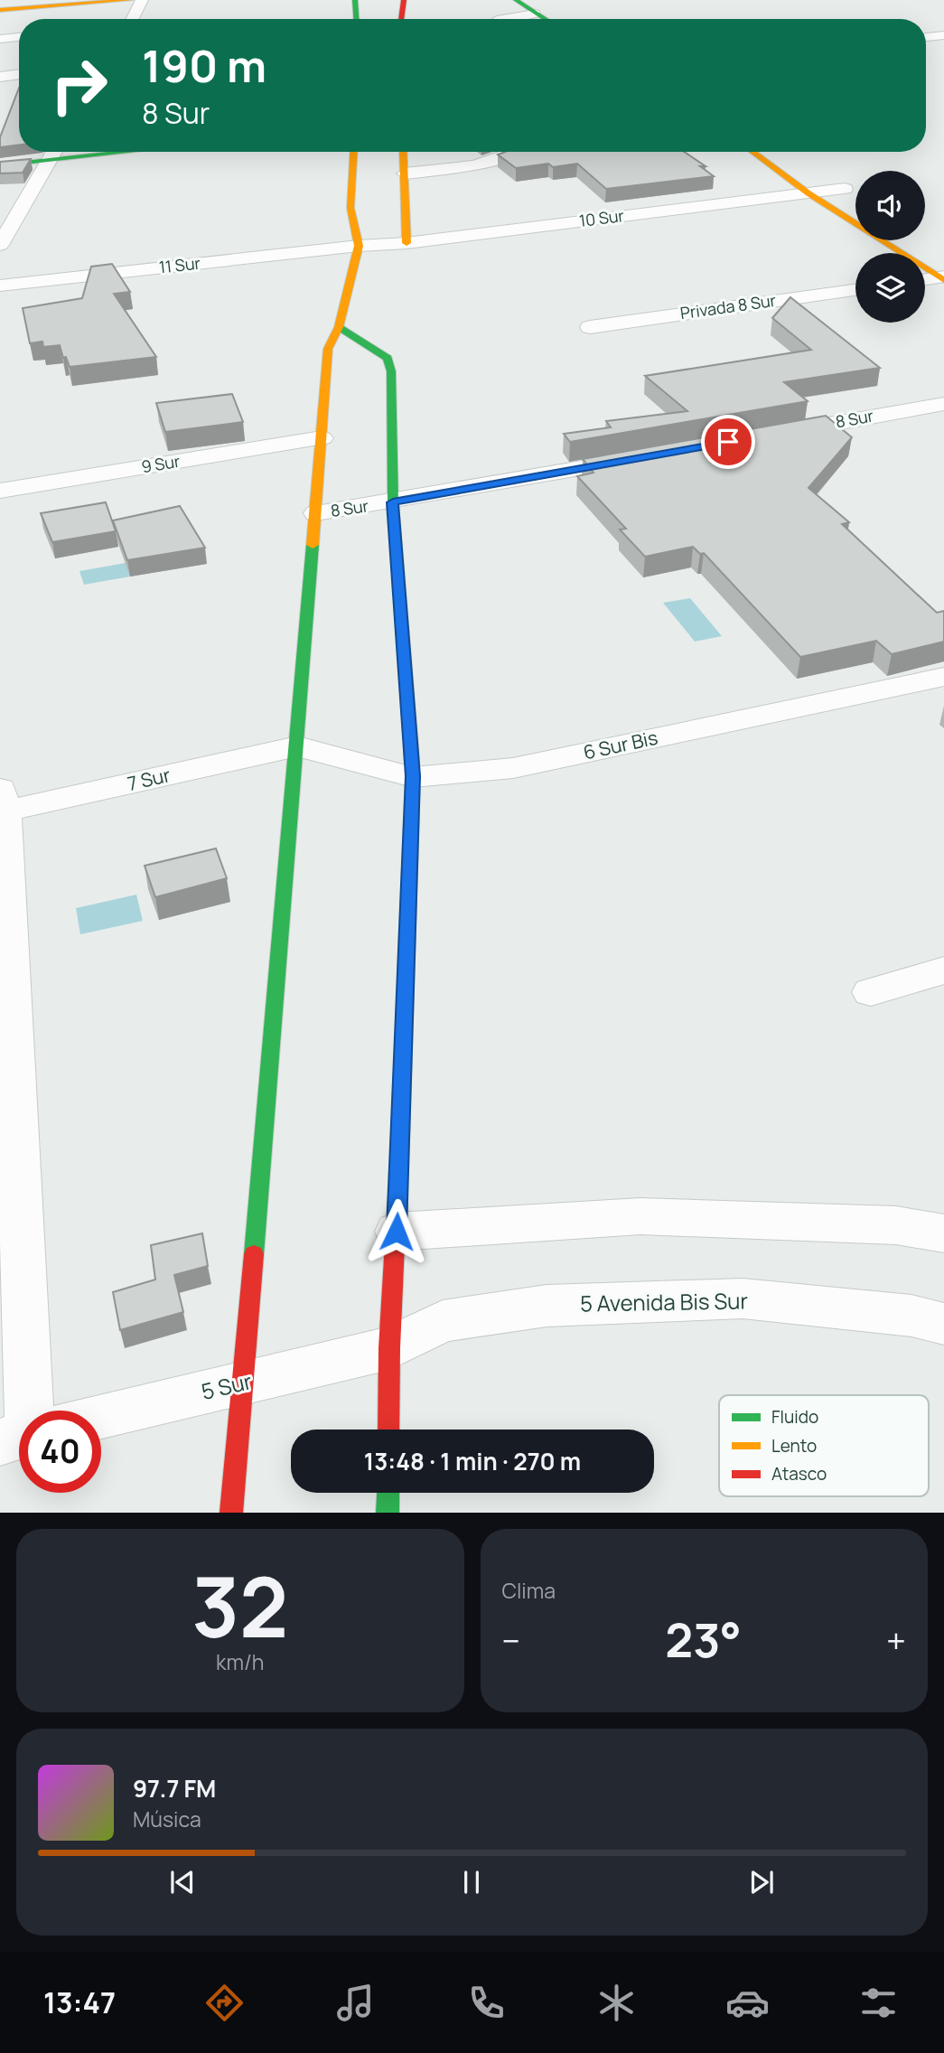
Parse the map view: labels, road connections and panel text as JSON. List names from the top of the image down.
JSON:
{
  "streets": {
    "street": [
      "10 Sur",
      "11 Sur",
      "Privada 8 Sur",
      "8 Sur",
      "9 Sur",
      "6 Sur Bis",
      "7 Sur",
      "5 Avenida Bis Sur",
      "5 Sur"
    ]
  },
  "crossings": [
    ["10 Sur", "11 Sur"],
    ["6 Sur Bis", "7 Sur"],
    ["5 Avenida Bis Sur", "5 Sur"]
  ],
  "legend": ["Fluido", "Lento", "Atasco"],
  "page": {
    "turn": ["190 m", "8 Sur"],
    "limit": "40",
    "trip": "13:48 · 1 min · 270 m",
    "tile": [
      ["32", "km/h"],
      "Clima"
    ],
    "heat": ["−", "23°", "+"],
    "song": ["97.7 FM", "Música"],
    "tabs": "13:47"
  }
}
